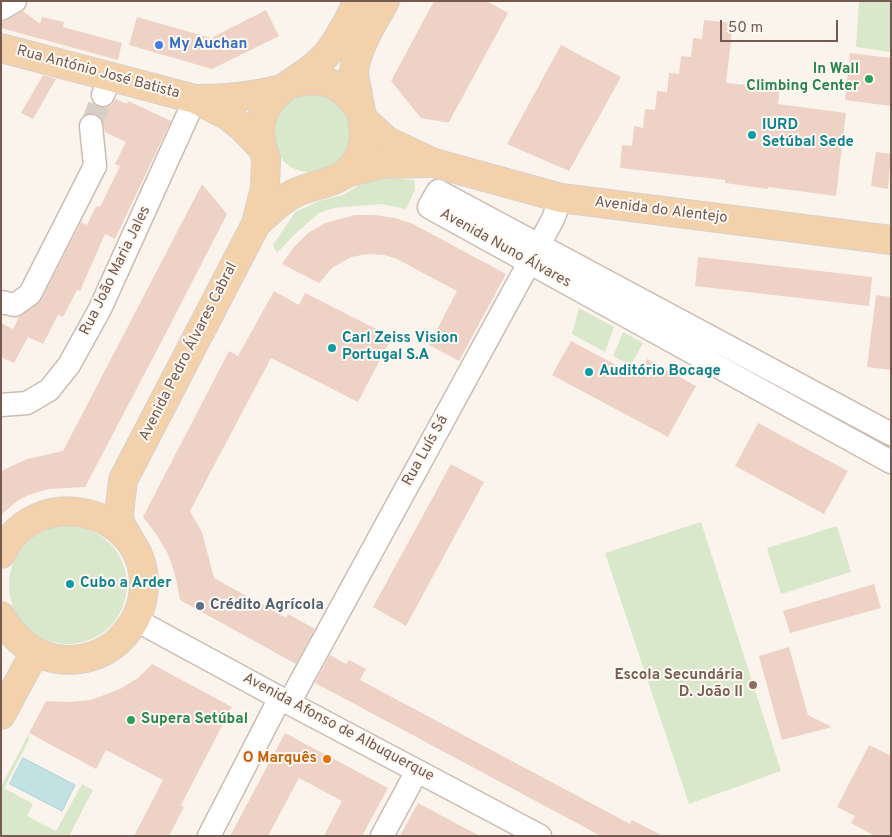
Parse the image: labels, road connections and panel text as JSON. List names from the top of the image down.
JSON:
{
  "streets": {
    "main road": ["Rua António José Batista", "Avenida do Alentejo", "Avenida Pedro Álvares Cabral"],
    "street": [
      "Avenida Nuno Álvares",
      "Rua João Maria Jales",
      "Rua Luís Sá",
      "Avenida Afonso de Albuquerque"
    ]
  },
  "crossings": [
    ["Rua António José Batista", "Avenida do Alentejo"],
    ["Rua António José Batista", "Rua João Maria Jales"],
    ["Rua António José Batista", "Avenida Pedro Álvares Cabral"],
    ["Avenida do Alentejo", "Avenida Pedro Álvares Cabral"],
    ["Avenida do Alentejo", "Rua Luís Sá"],
    ["Avenida Nuno Álvares", "Rua Luís Sá"],
    ["Avenida Pedro Álvares Cabral", "Avenida Afonso de Albuquerque"],
    ["Rua Luís Sá", "Avenida Afonso de Albuquerque"]
  ],
  "places": [
    "My Auchan",
    "In Wall Climbing Center",
    "IURD Setúbal Sede",
    "Carl Zeiss Vision Portugal S.A",
    "Auditório Bocage",
    "Cubo a Arder",
    "Crédito Agrícola",
    "Escola Secundária D. João II",
    "Supera Setúbal",
    "O Marquês"
  ],
  "scale_bar": "50 m"
}
